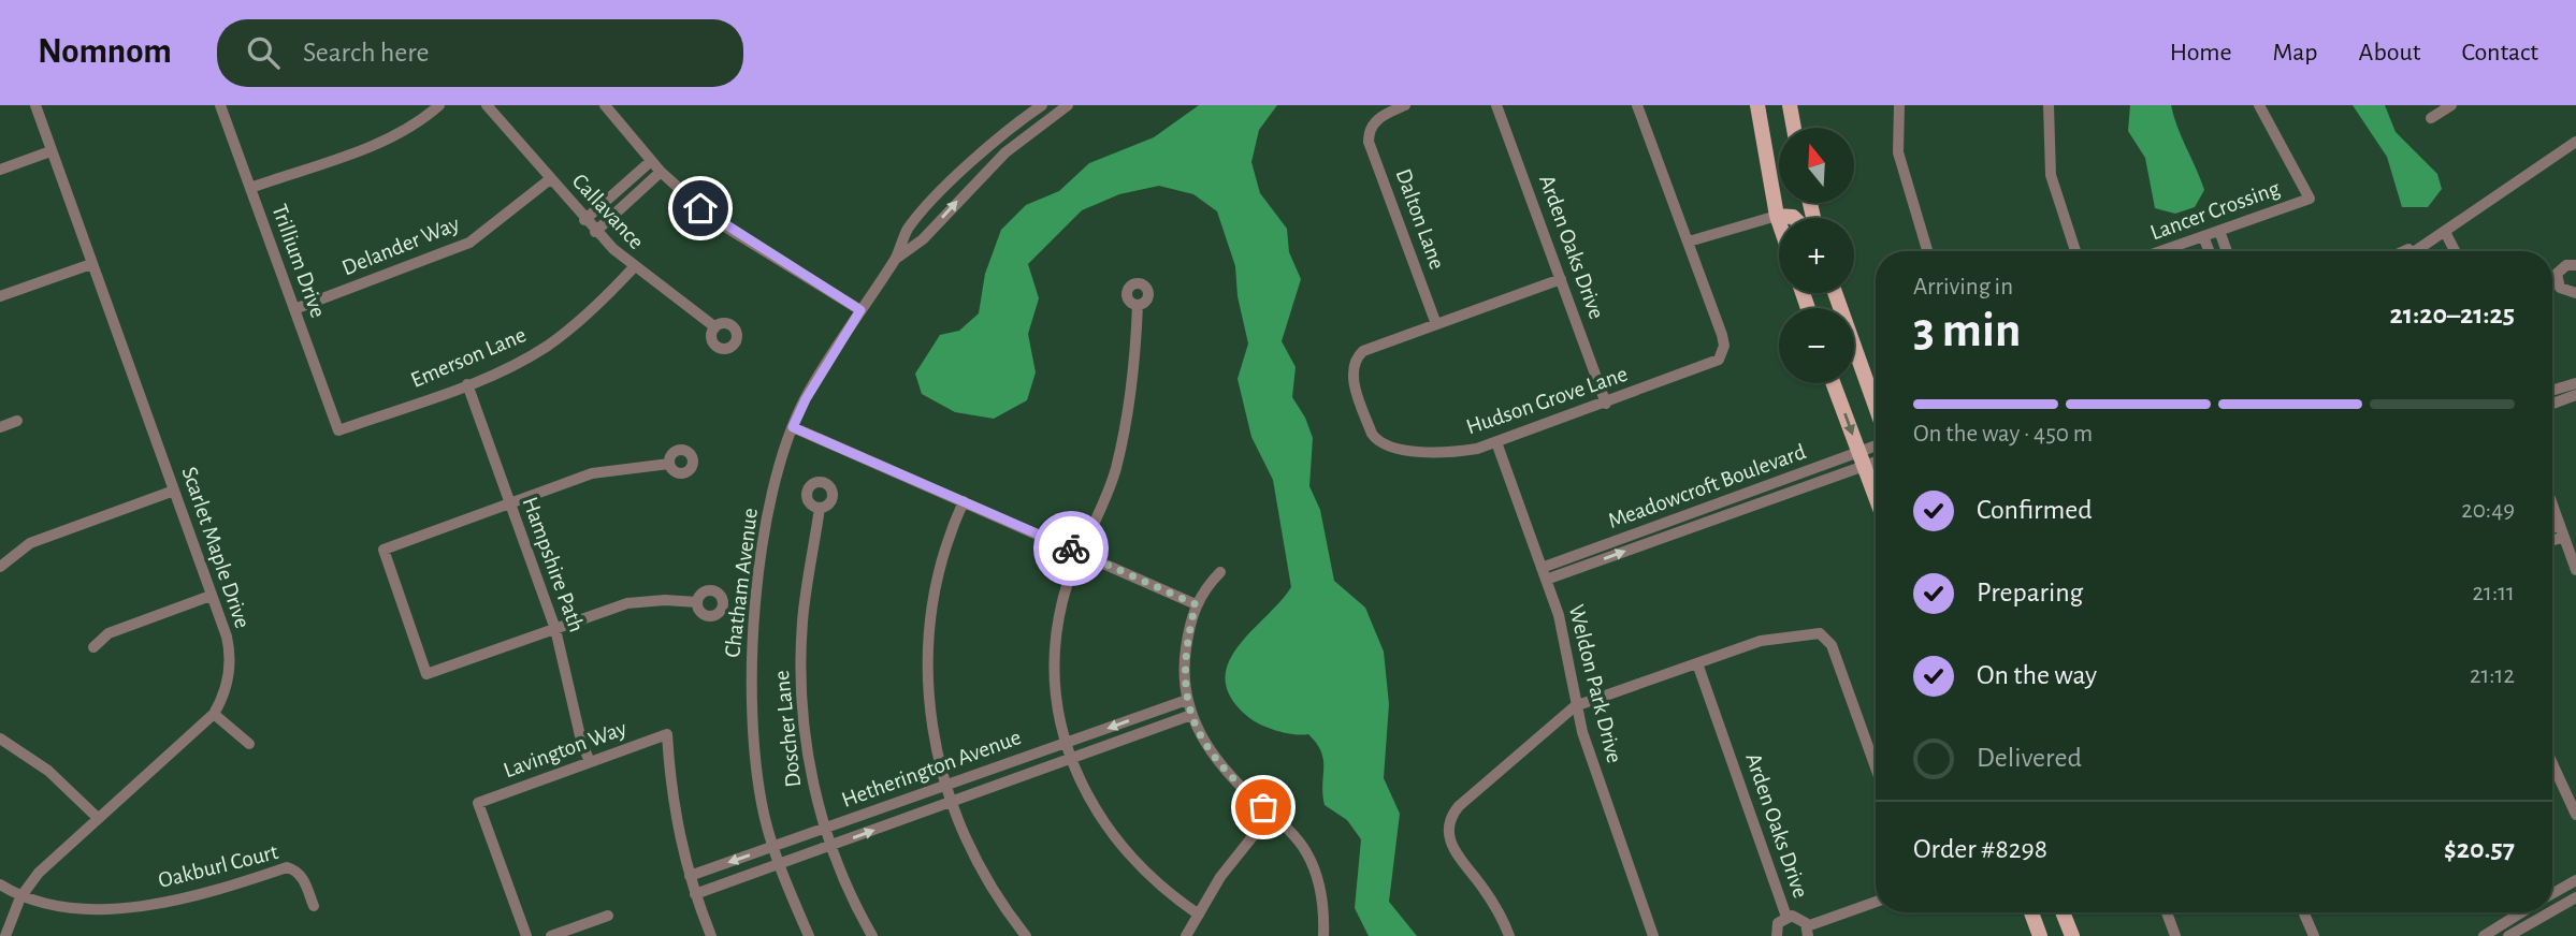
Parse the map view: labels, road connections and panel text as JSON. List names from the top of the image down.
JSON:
{
  "streets": {
    "street": [
      "Lancer Crossing",
      "Callavance",
      "Dalton Lane",
      "Delander Way",
      "Arden Oaks Drive",
      "Trillium Drive",
      "Emerson Lane",
      "Hudson Grove Lane",
      "Meadowcroft Boulevard",
      "Scarlet Maple Drive",
      "Hampshire Path",
      "Chatham Avenue",
      "Weldon Park Drive",
      "Doscher Lane",
      "Lavington Way",
      "Hetherington Avenue",
      "Oakburl Court"
    ]
  },
  "crossings": [
    ["Callavance", "Delander Way"],
    ["Callavance", "Emerson Lane"],
    ["Dalton Lane", "Hudson Grove Lane"],
    ["Delander Way", "Trillium Drive"],
    ["Arden Oaks Drive", "Hudson Grove Lane"],
    ["Trillium Drive", "Emerson Lane"],
    ["Emerson Lane", "Hampshire Path"],
    ["Hudson Grove Lane", "Weldon Park Drive"],
    ["Meadowcroft Boulevard", "Weldon Park Drive"],
    ["Scarlet Maple Drive", "Oakburl Court"],
    ["Hampshire Path", "Lavington Way"],
    ["Chatham Avenue", "Hetherington Avenue"],
    ["Doscher Lane", "Hetherington Avenue"],
    ["Lavington Way", "Hetherington Avenue"]
  ],
  "north": "top",
  "page": {
    "header": "Nomnom",
    "search": "Search here",
    "nav": [
      "Home",
      "Map",
      "About",
      "Contact"
    ],
    "map_buttons": ["+", "−"],
    "heading": ["3 min", "Arriving in", "21:20–21:25"],
    "panel": ["Order #8298", "$20.57"],
    "bar": "On the way · 450 m",
    "list": [
      ["Confirmed", "20:49"],
      ["Preparing", "21:11"],
      ["On the way", "21:12"],
      "Delivered"
    ]
  }
}
